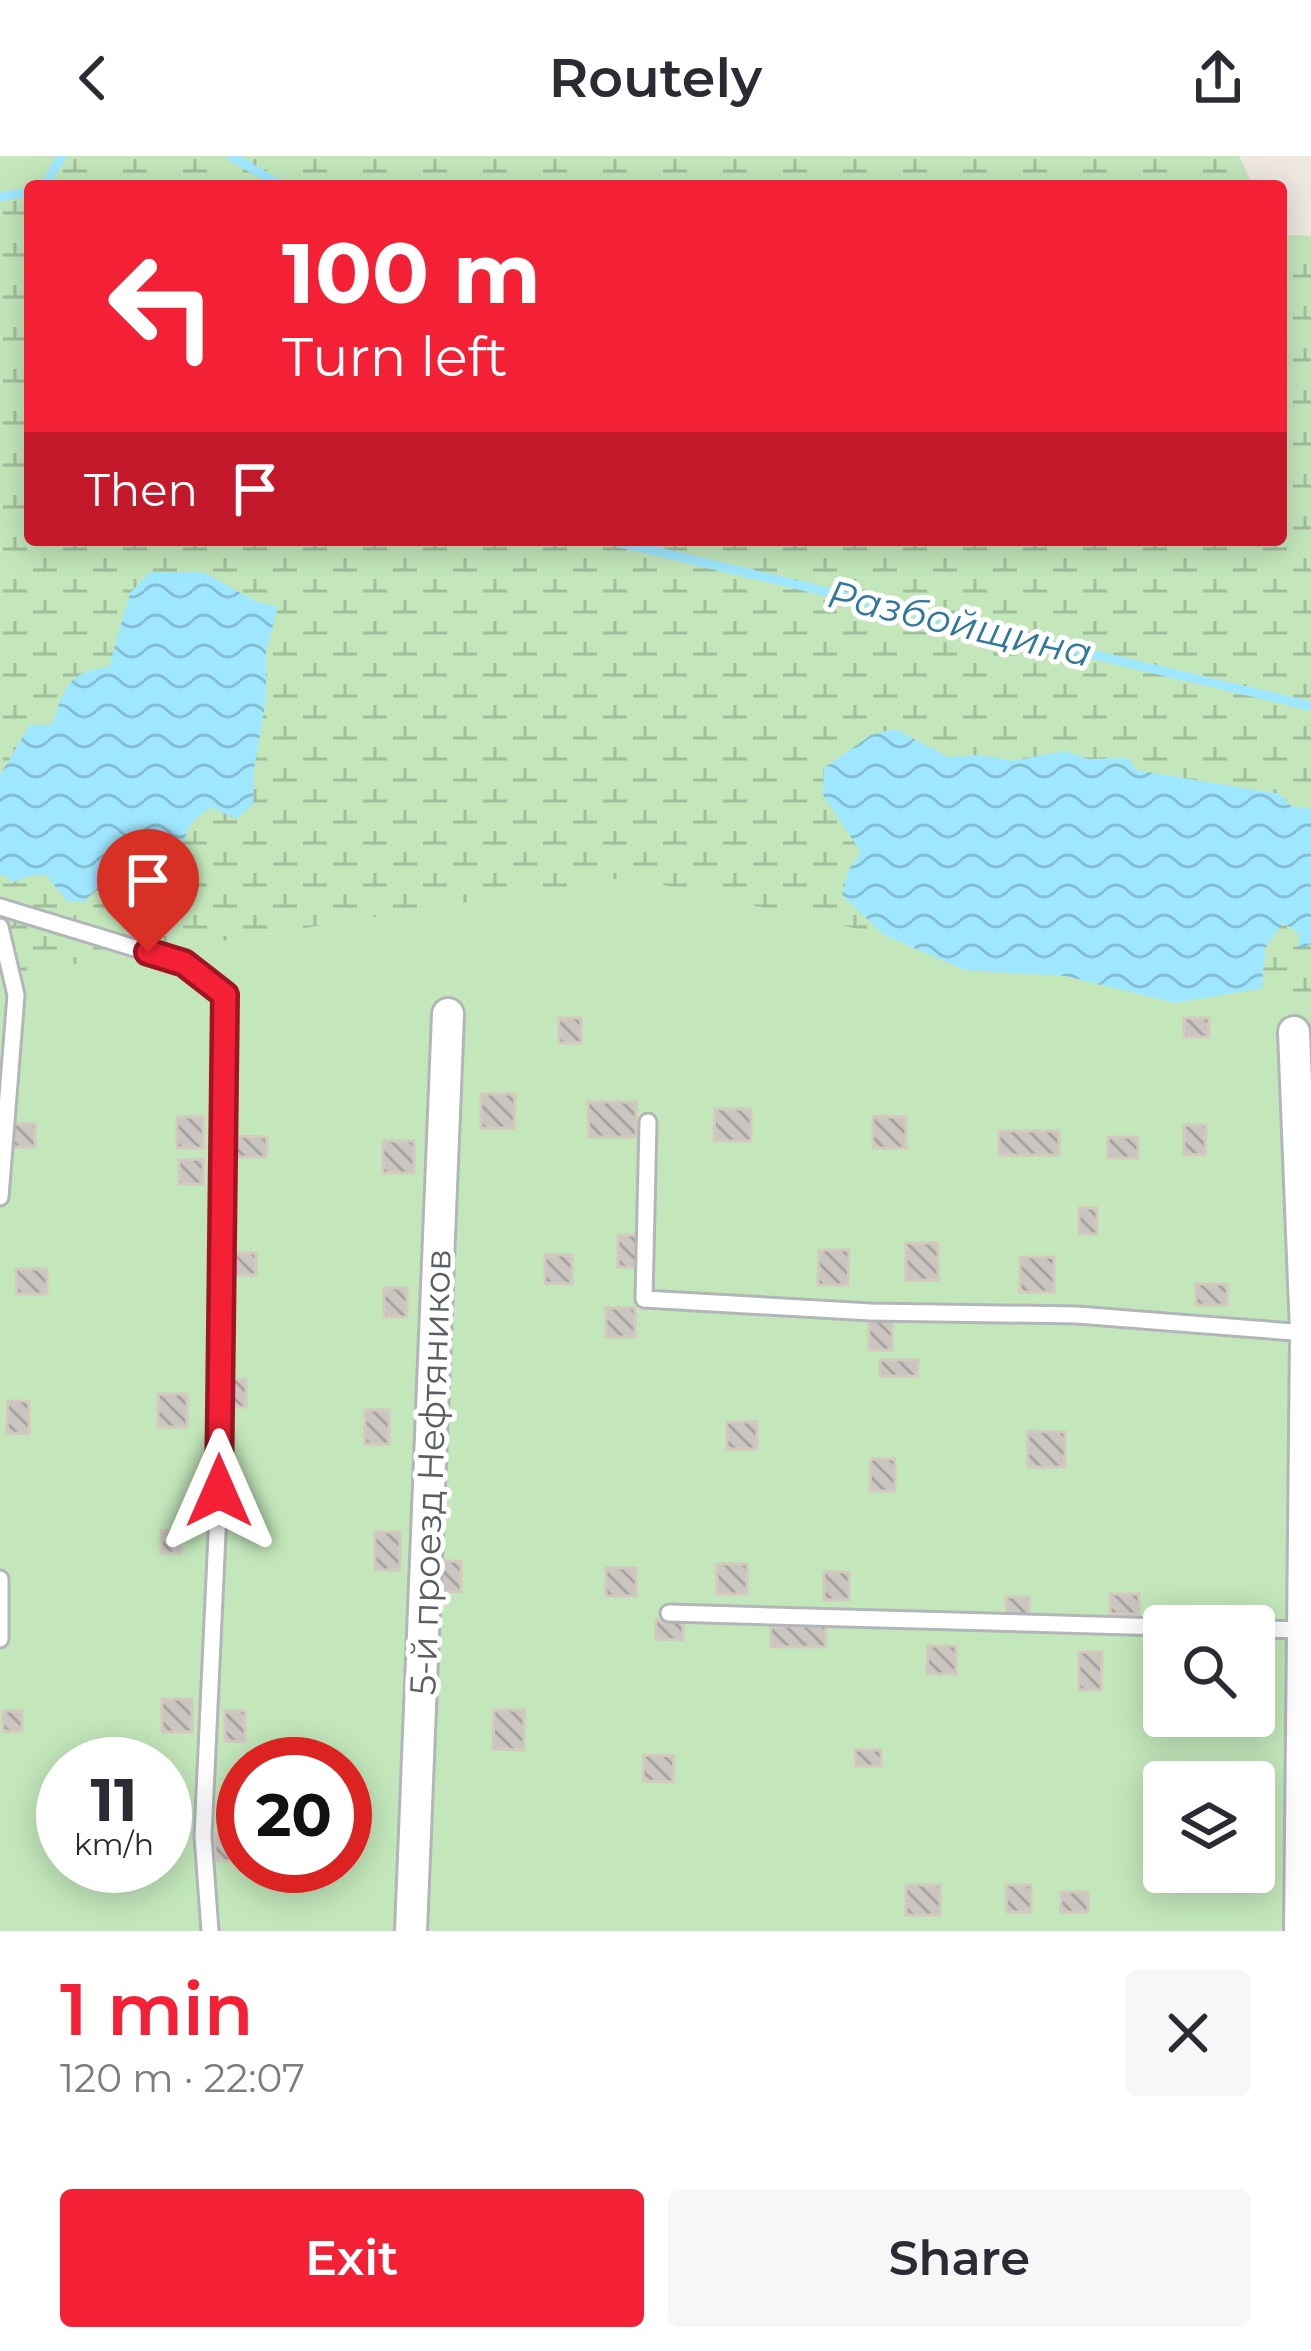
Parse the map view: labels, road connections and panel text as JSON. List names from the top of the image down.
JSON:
{
  "streets": {
    "street": ["5-й проезд Нефтяников"]
  },
  "water": ["Разбойщина"],
  "page": {
    "header": "Routely",
    "turn": ["100 m", "Turn left"],
    "then": "Then",
    "speed": "11 km/h",
    "limit": "20",
    "heading": ["1 min", "120 m · 22:07"],
    "buttons": ["Exit", "Share"]
  }
}
